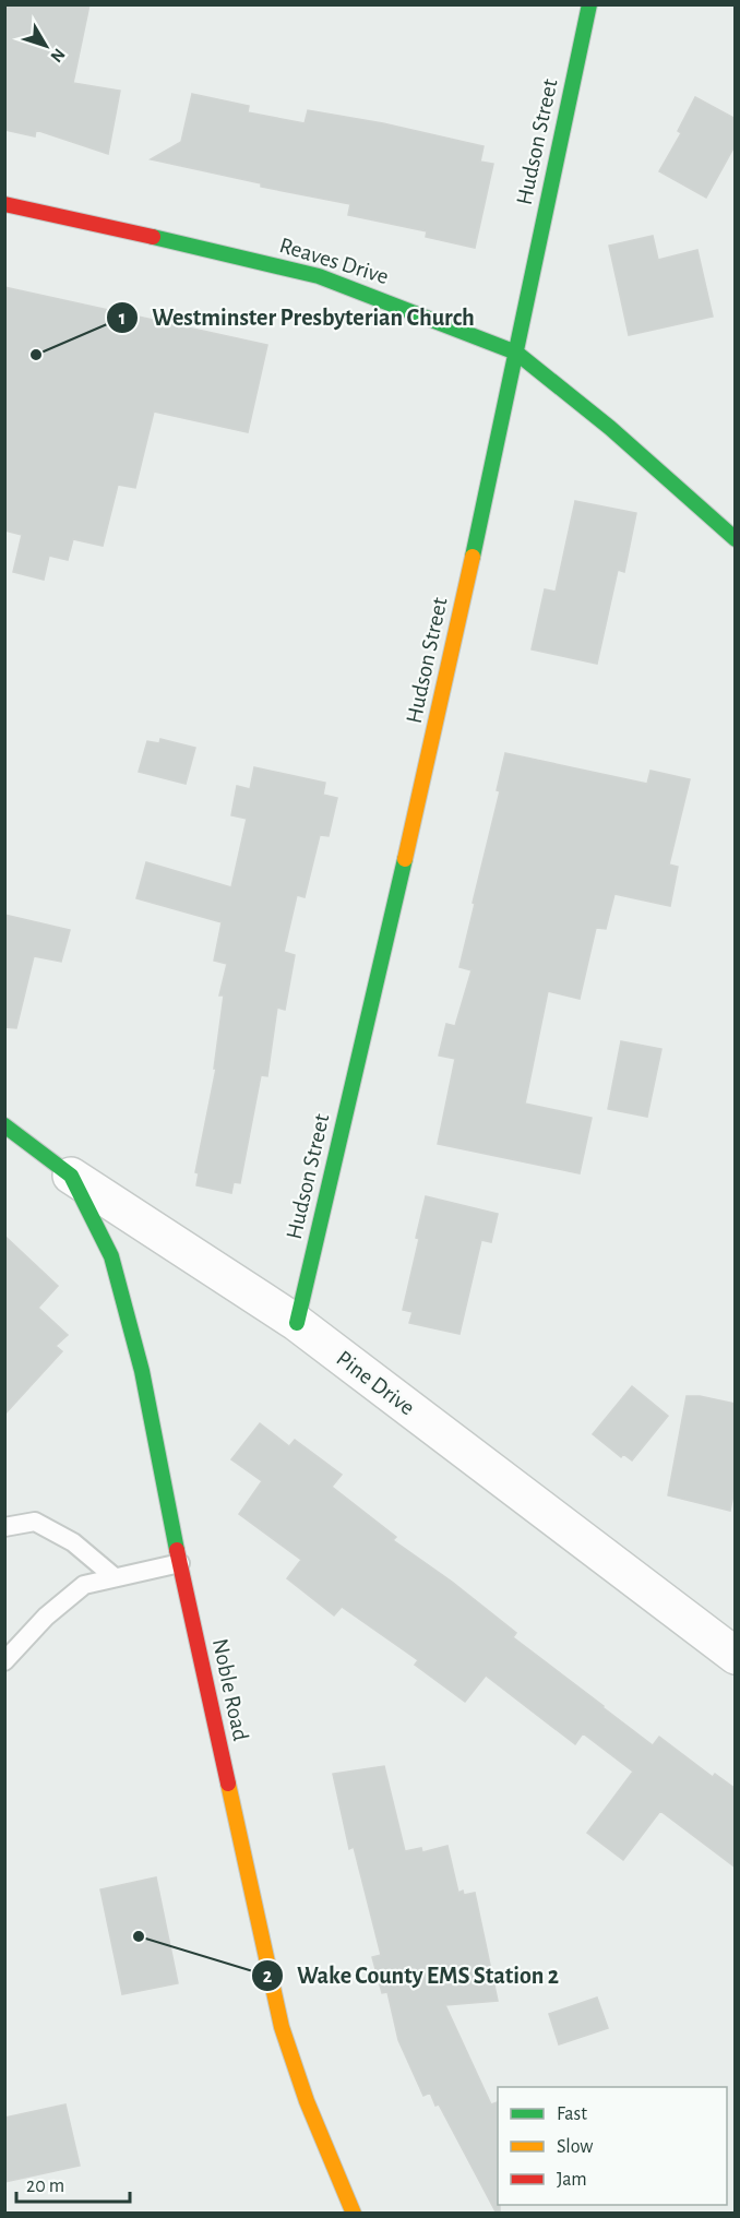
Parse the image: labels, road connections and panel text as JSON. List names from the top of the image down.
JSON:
{
  "streets": {
    "street": [
      "Hudson Street",
      "Reaves Drive",
      "Pine Drive",
      "Noble Road"
    ]
  },
  "crossings": [
    ["Hudson Street", "Reaves Drive"],
    ["Hudson Street", "Pine Drive"],
    ["Pine Drive", "Noble Road"]
  ],
  "places": ["Westminster Presbyterian Church", "Wake County EMS Station 2"],
  "legend": ["Fast", "Slow", "Jam"],
  "scale_bar": "20 m",
  "north": "bottom right"
}
